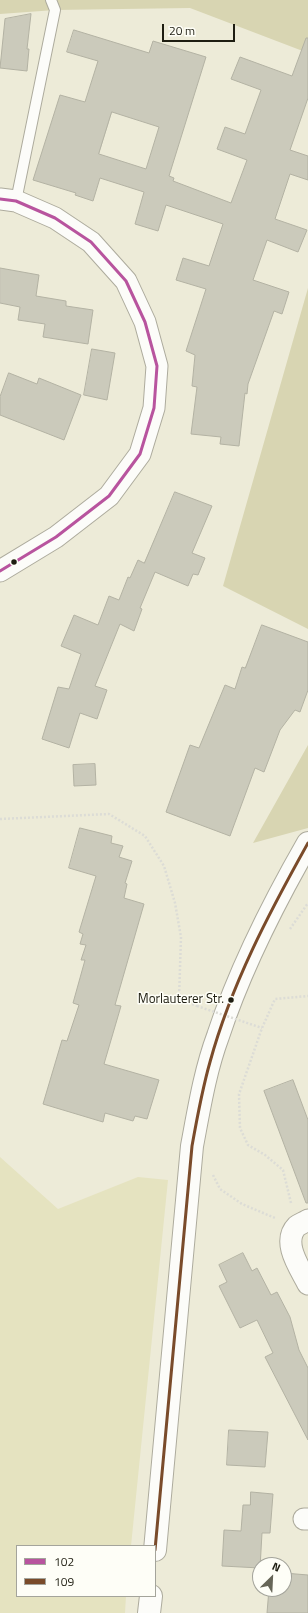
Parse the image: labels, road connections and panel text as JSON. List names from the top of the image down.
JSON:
{
  "places": ["Morlauterer Str."],
  "lines": ["transit line 102", "transit line 109"],
  "legend": ["102", "109"],
  "scale_bar": "20 m",
  "north": "top right"
}
